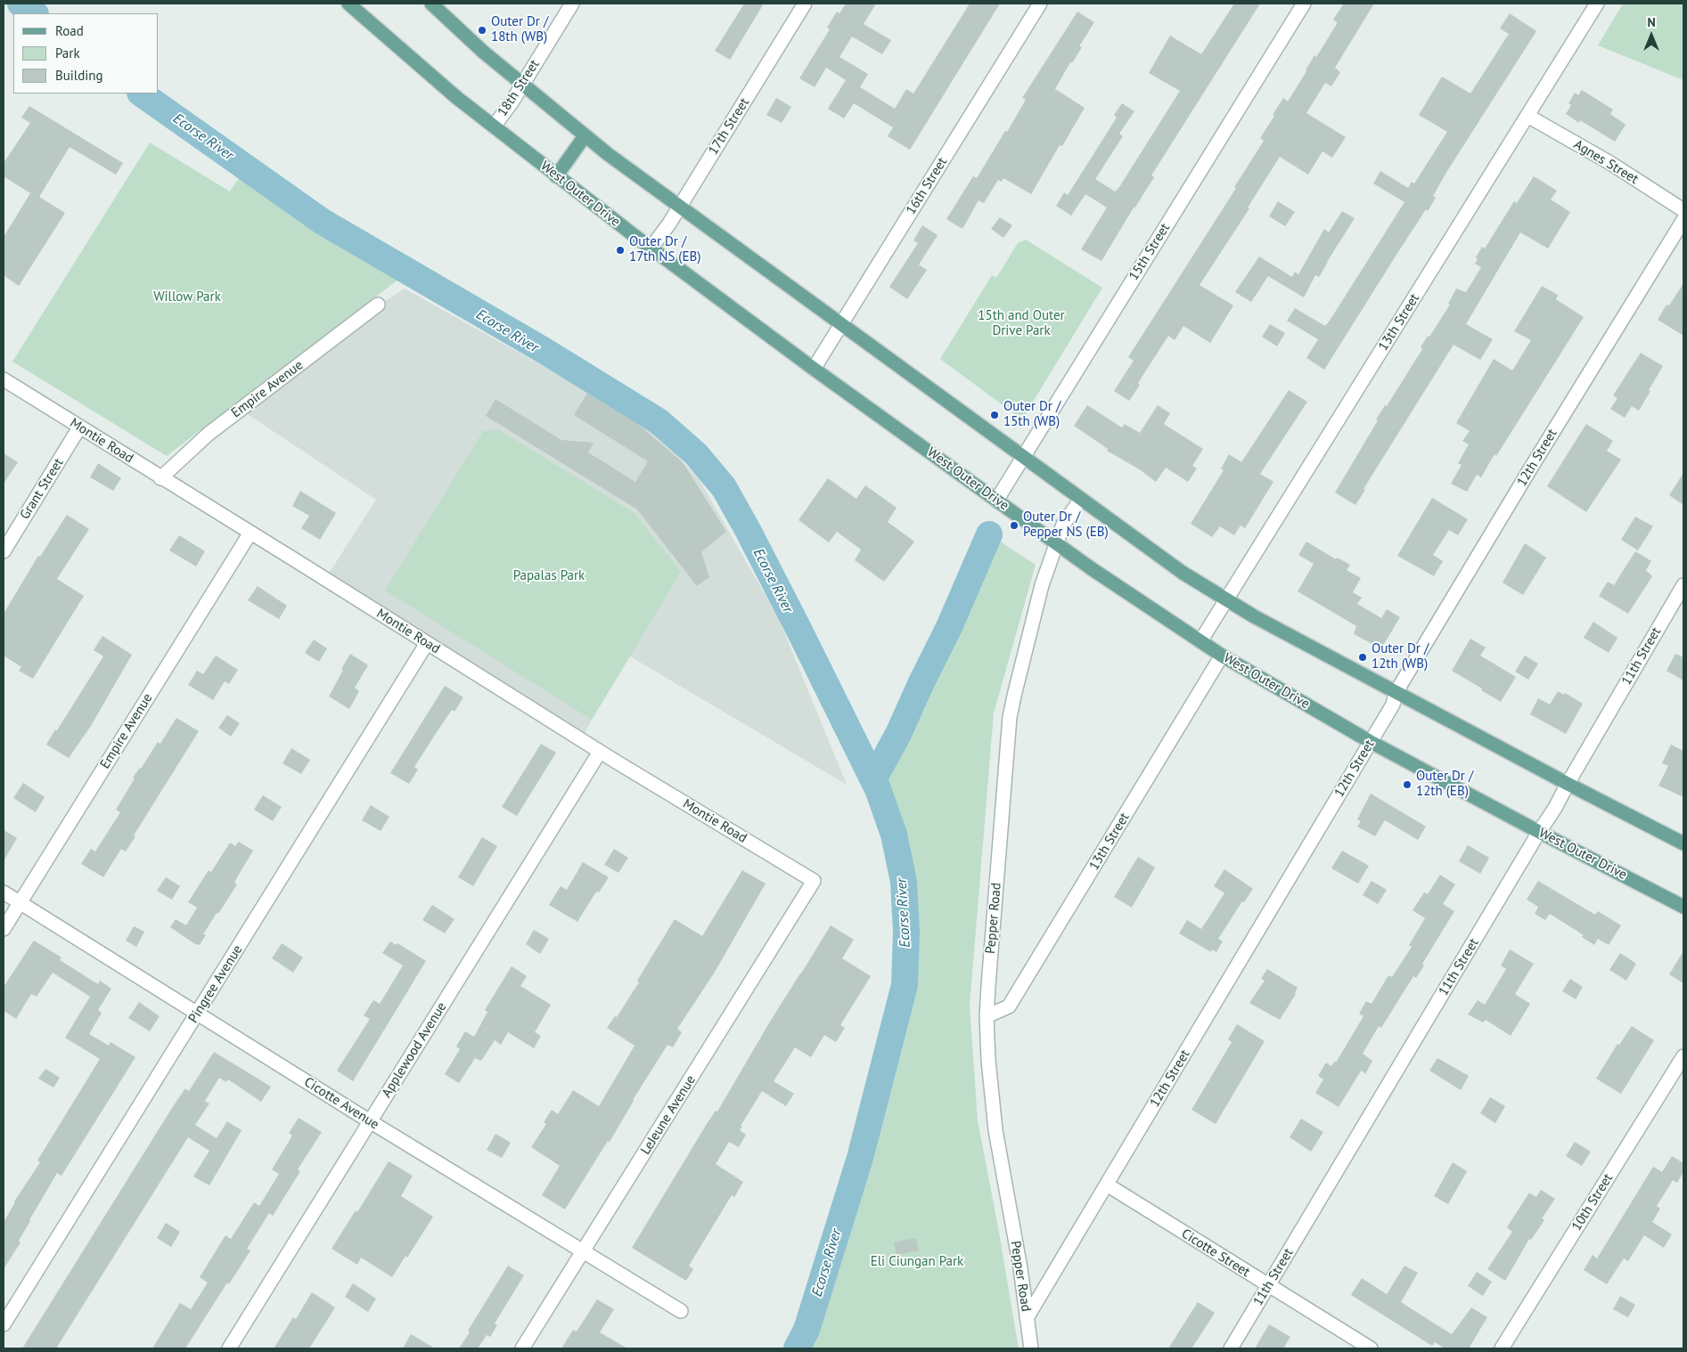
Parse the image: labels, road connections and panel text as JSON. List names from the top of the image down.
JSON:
{
  "streets": {
    "main road": ["West Outer Drive"],
    "street": [
      "18th Street",
      "17th Street",
      "Agnes Street",
      "16th Street",
      "15th Street",
      "13th Street",
      "Empire Avenue",
      "Montie Road",
      "12th Street",
      "Grant Street",
      "11th Street",
      "Pepper Road",
      "Pingree Avenue",
      "Applewood Avenue",
      "Cicotte Avenue",
      "LeJeune Avenue",
      "10th Street",
      "Cicotte Street"
    ]
  },
  "crossings": [
    ["18th Street", "West Outer Drive"],
    ["17th Street", "West Outer Drive"],
    ["Agnes Street", "13th Street"],
    ["16th Street", "West Outer Drive"],
    ["West Outer Drive", "15th Street"],
    ["West Outer Drive", "13th Street"],
    ["West Outer Drive", "12th Street"],
    ["West Outer Drive", "11th Street"],
    ["West Outer Drive", "Pepper Road"],
    ["13th Street", "Pepper Road"],
    ["Empire Avenue", "Montie Road"],
    ["Empire Avenue", "Cicotte Avenue"],
    ["Montie Road", "Grant Street"],
    ["Montie Road", "Pingree Avenue"],
    ["Montie Road", "Applewood Avenue"],
    ["Montie Road", "LeJeune Avenue"],
    ["12th Street", "Pepper Road"],
    ["12th Street", "Cicotte Street"],
    ["11th Street", "Cicotte Street"],
    ["Pingree Avenue", "Cicotte Avenue"],
    ["Applewood Avenue", "Cicotte Avenue"],
    ["Cicotte Avenue", "LeJeune Avenue"]
  ],
  "water": ["Ecorse River"],
  "parks": [
    "Willow Park",
    "15th and Outer Drive Park",
    "Papalas Park",
    "Eli Ciungan Park"
  ],
  "places": [
    "Outer Dr / 18th (WB)",
    "Outer Dr / 17th NS (EB)",
    "Outer Dr / 15th (WB)",
    "Outer Dr / Pepper NS (EB)",
    "Outer Dr / 12th (WB)",
    "Outer Dr / 12th (EB)"
  ],
  "legend": ["Road", "Park", "Building"],
  "north": "top"
}
